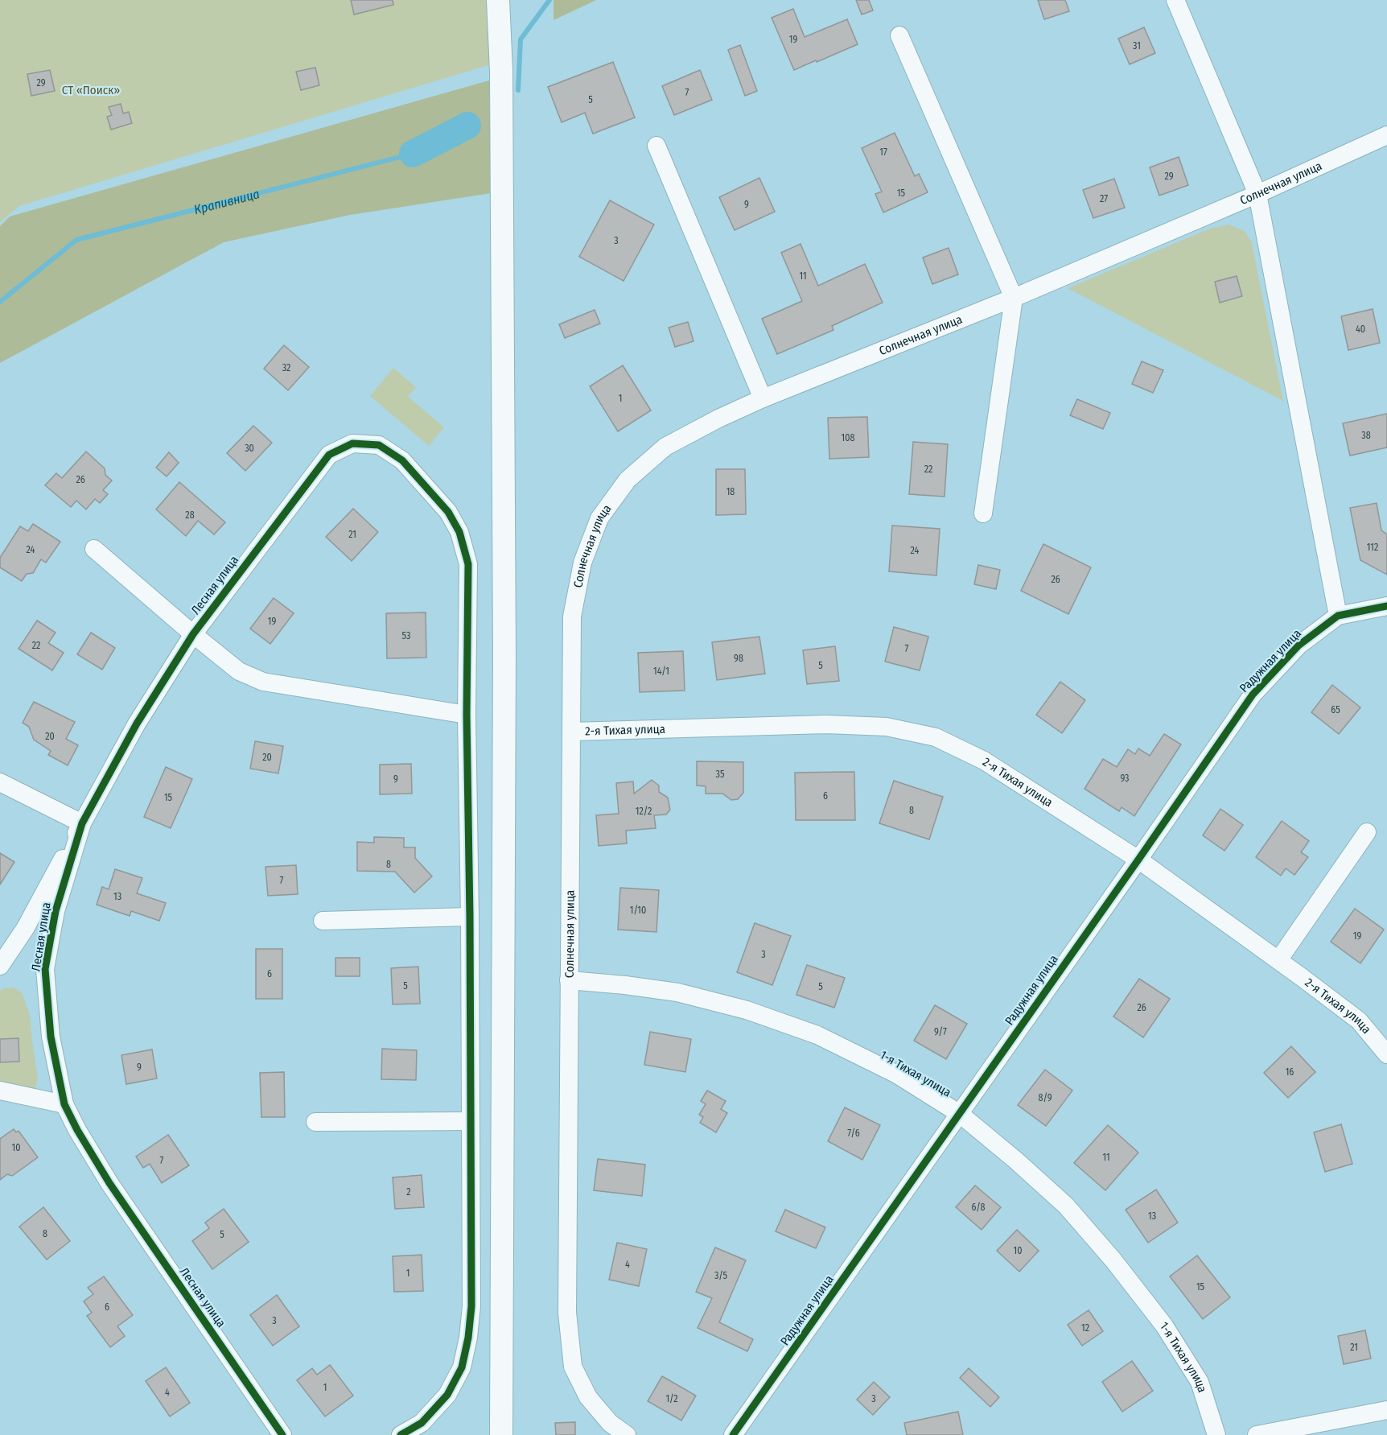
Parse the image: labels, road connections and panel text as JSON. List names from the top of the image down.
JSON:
{
  "streets": {
    "street": [
      "Солнечная улица",
      "Лесная улица",
      "Радужная улица",
      "2-я Тихая улица",
      "1-я Тихая улица"
    ]
  },
  "crossings": [
    ["Солнечная улица", "2-я Тихая улица"],
    ["Солнечная улица", "1-я Тихая улица"],
    ["Радужная улица", "2-я Тихая улица"],
    ["Радужная улица", "1-я Тихая улица"]
  ],
  "water": ["Крапивница"],
  "parks": ["СТ «Поиск»"],
  "house_numbers": [
    "19",
    "31",
    "29",
    "7",
    "5",
    "17",
    "29",
    "15",
    "27",
    "9",
    "3",
    "11",
    "40",
    "32",
    "1",
    "38",
    "108",
    "30",
    "22",
    "26",
    "18",
    "28",
    "21",
    "112",
    "24",
    "24",
    "26",
    "19",
    "53",
    "22",
    "7",
    "98",
    "5",
    "14/1",
    "65",
    "20",
    "20",
    "35",
    "93",
    "9",
    "6",
    "15",
    "8",
    "12/2",
    "8",
    "7",
    "13",
    "1/10",
    "19",
    "3",
    "6",
    "5",
    "5",
    "26",
    "9/7",
    "9",
    "16",
    "8/9",
    "7/6",
    "10",
    "11",
    "7",
    "2",
    "6/8",
    "13",
    "8",
    "5",
    "10",
    "4",
    "1",
    "3/5",
    "15",
    "6",
    "3",
    "12",
    "21",
    "1",
    "4",
    "1/2",
    "3"
  ]
}
